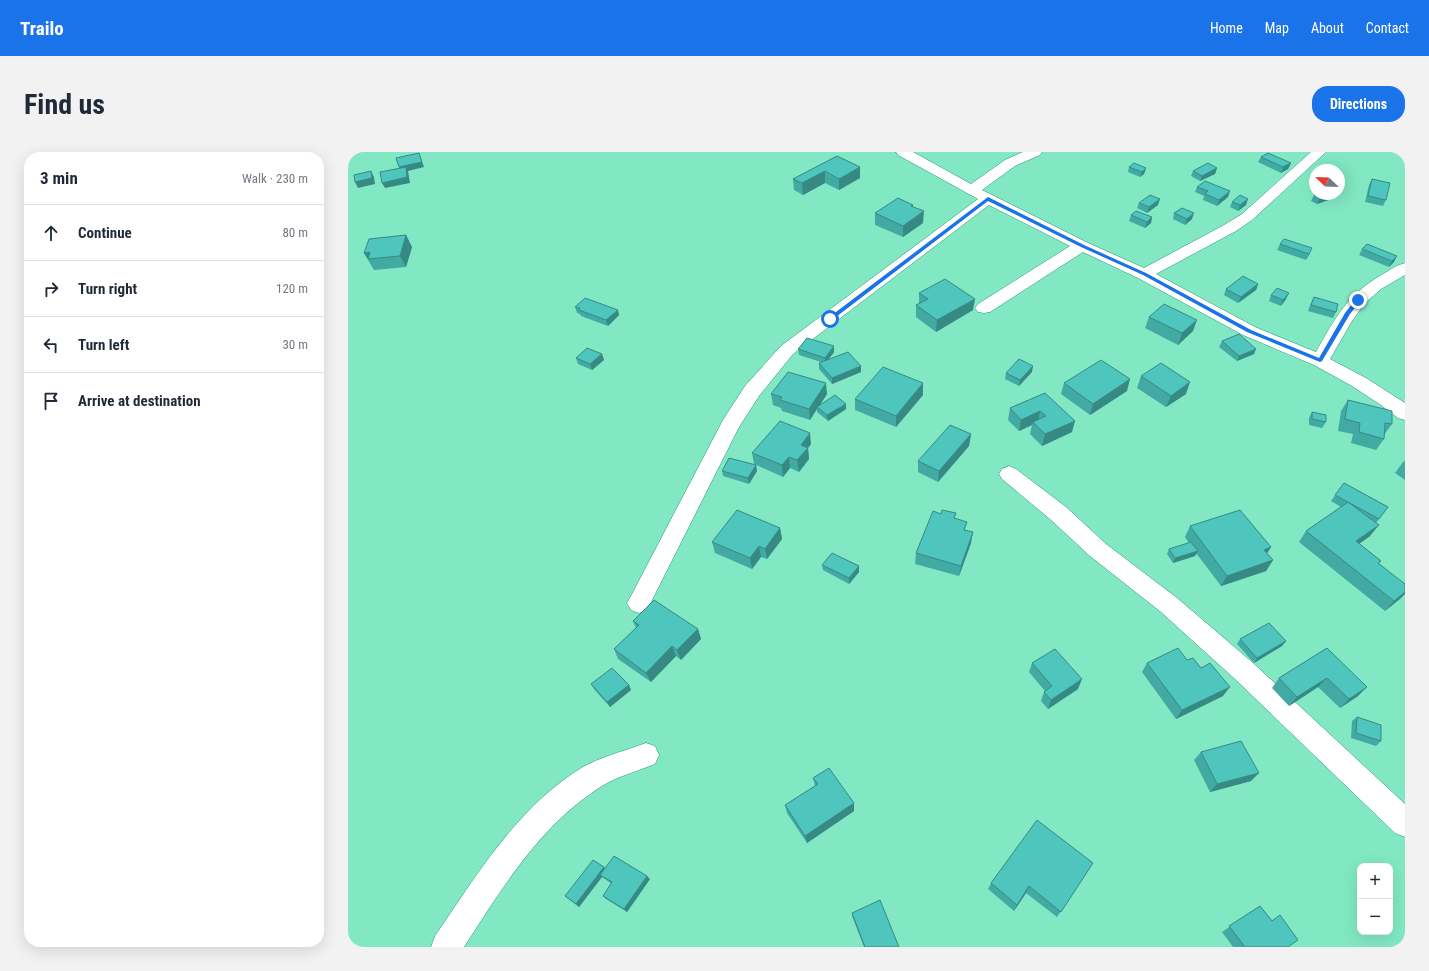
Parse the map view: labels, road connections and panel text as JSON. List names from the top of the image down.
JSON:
{
  "north": "top left",
  "page": {
    "header": "Trailo",
    "nav": [
      "Home",
      "Map",
      "About",
      "Contact"
    ],
    "buttons": "Directions",
    "title": "Find us",
    "heading": ["3 min", "Walk · 230 m"],
    "list": [
      ["Continue", "80 m"],
      ["Turn right", "120 m"],
      ["Turn left", "30 m"],
      "Arrive at destination"
    ],
    "map_buttons": ["+", "−"]
  }
}
